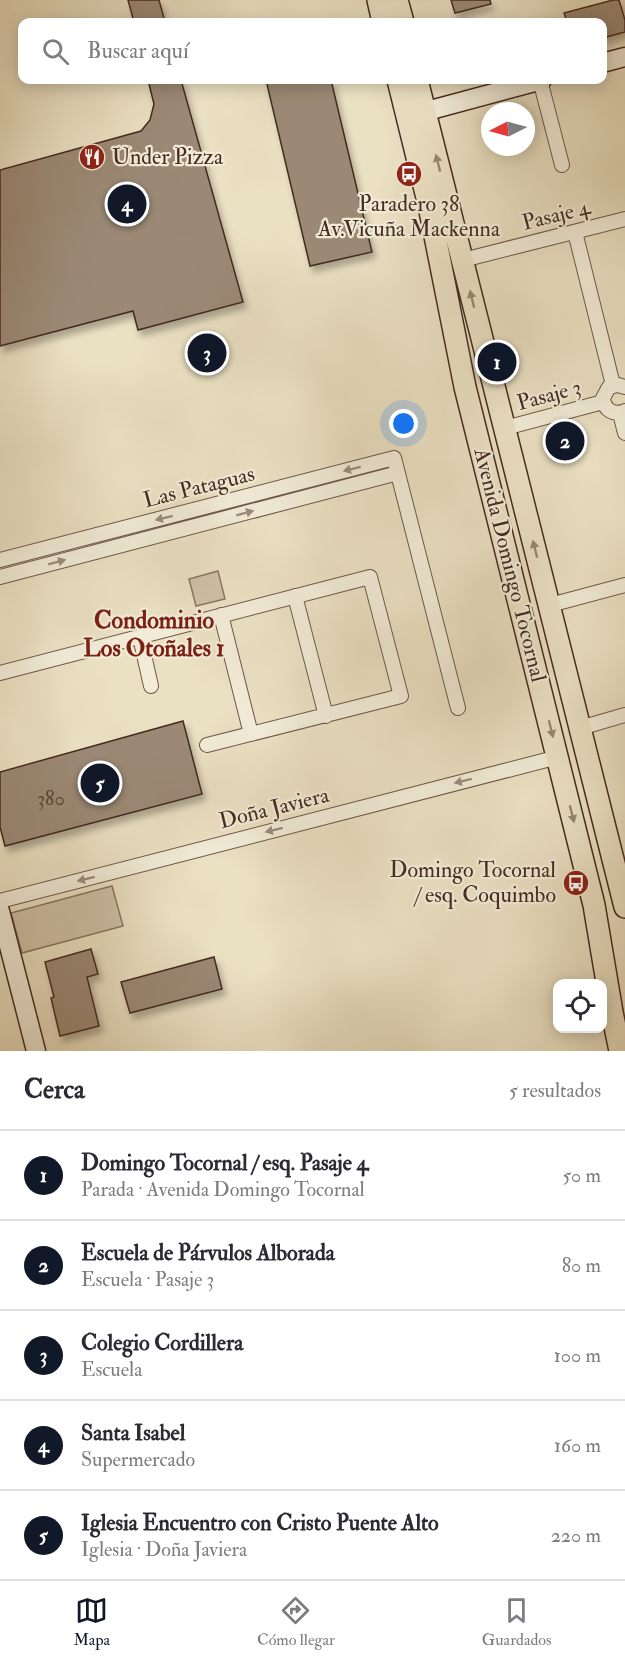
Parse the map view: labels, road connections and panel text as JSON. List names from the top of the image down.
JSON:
{
  "streets": {
    "main road": ["Avenida Domingo Tocornal"],
    "street": [
      "Pasaje 4",
      "Pasaje 3",
      "Las Pataguas",
      "Doña Javiera"
    ]
  },
  "crossings": [
    ["Pasaje 4", "Avenida Domingo Tocornal"],
    ["Pasaje 3", "Avenida Domingo Tocornal"],
    ["Avenida Domingo Tocornal", "Doña Javiera"]
  ],
  "one_way": ["Doña Javiera"],
  "districts": ["Condominio Los Otoñales 1"],
  "places": {
    "restaurant": ["Under Pizza"],
    "bus stop": ["Paradero 38 Av.Vicuña Mackenna", "Domingo Tocornal / esq. Coquimbo"]
  },
  "house_numbers": ["380"],
  "north": "left",
  "page": {
    "search": "Buscar aquí",
    "pins": [
      "4",
      "3",
      "1",
      "2",
      "5"
    ],
    "heading": ["Cerca", "5 resultados"],
    "list": [
      {
        "mark": "1",
        "name": "Domingo Tocornal / esq. Pasaje 4",
        "note": "Parada · Avenida Domingo Tocornal",
        "value": "50 m"
      },
      {
        "mark": "2",
        "name": "Escuela de Párvulos Alborada",
        "note": "Escuela · Pasaje 3",
        "value": "80 m"
      },
      {
        "mark": "3",
        "name": "Colegio Cordillera",
        "note": "Escuela",
        "value": "100 m"
      },
      {
        "mark": "4",
        "name": "Santa Isabel",
        "note": "Supermercado",
        "value": "160 m"
      },
      {
        "mark": "5",
        "name": "Iglesia Encuentro con Cristo Puente Alto",
        "note": "Iglesia · Doña Javiera",
        "value": "220 m"
      }
    ],
    "nav": ["Mapa", "Cómo llegar", "Guardados"]
  }
}
